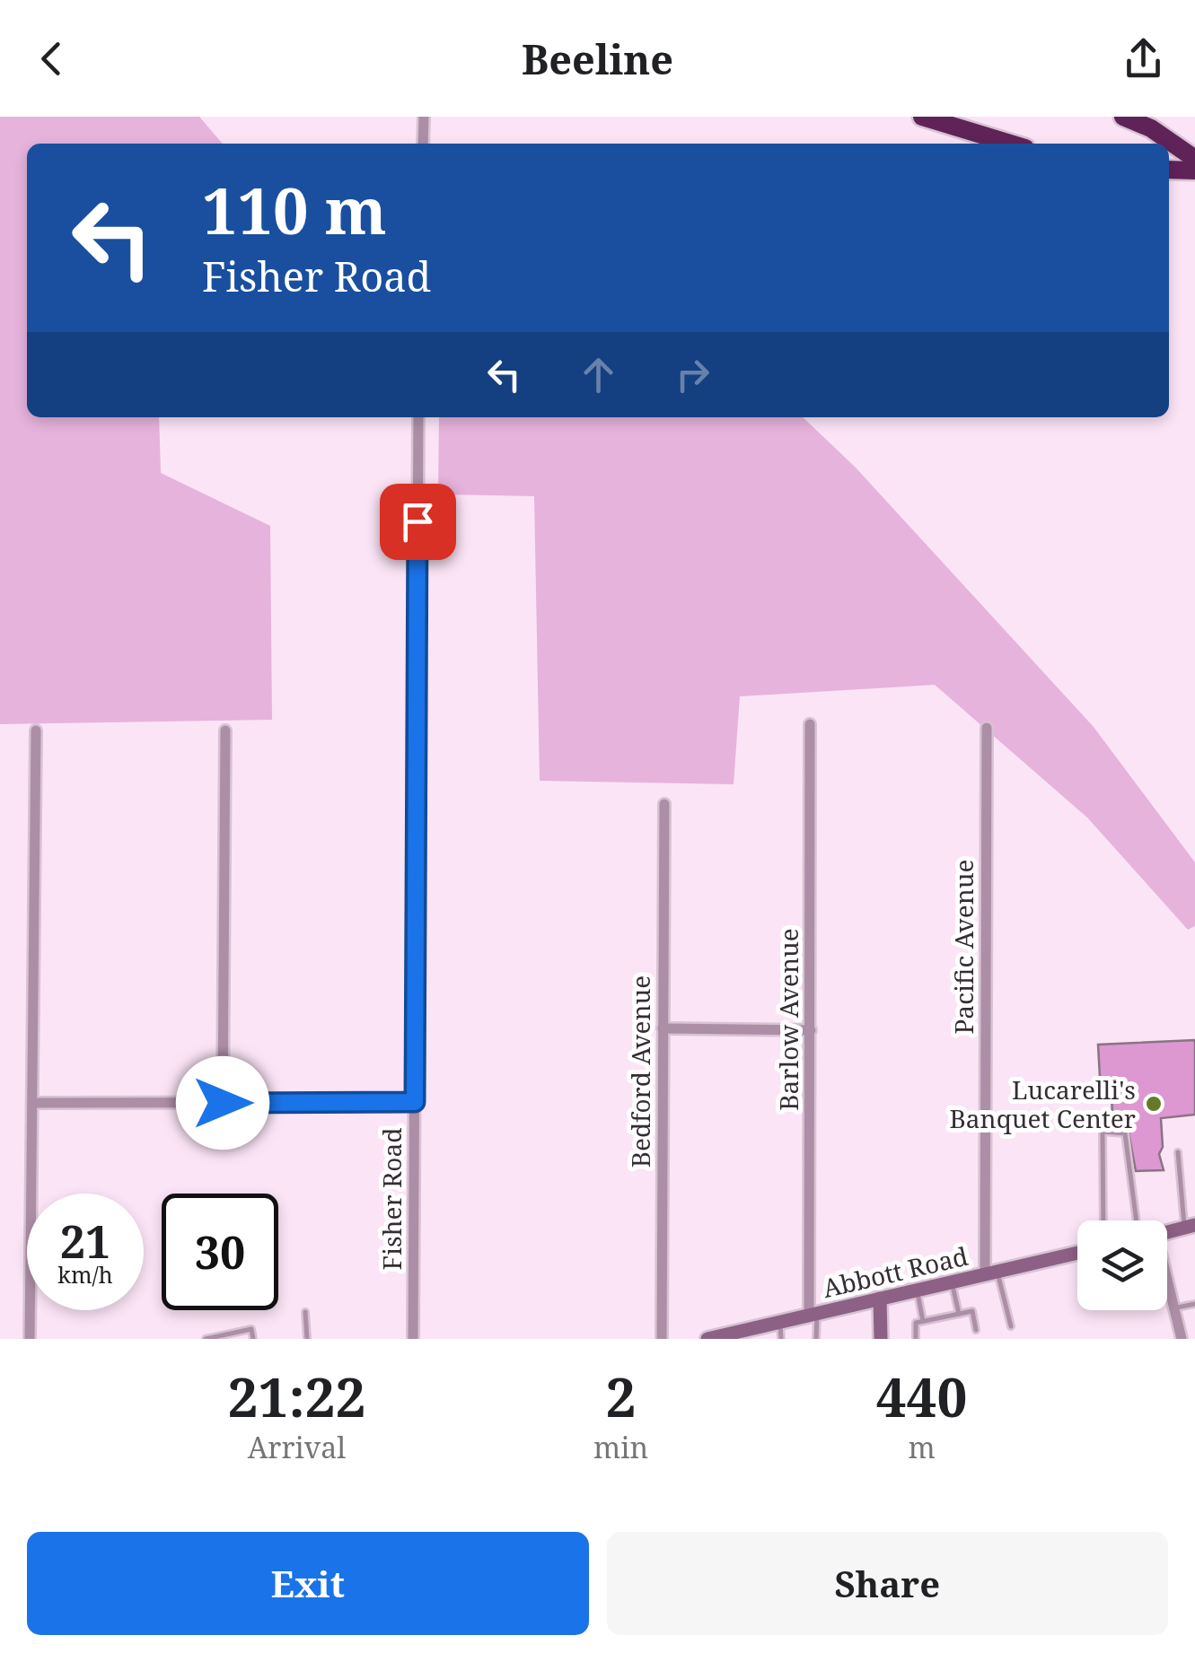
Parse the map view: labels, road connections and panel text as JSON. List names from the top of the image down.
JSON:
{
  "streets": {
    "street": [
      "Pacific Avenue",
      "Barlow Avenue",
      "Bedford Avenue",
      "Fisher Road",
      "Abbott Road"
    ]
  },
  "crossings": [
    ["Pacific Avenue", "Abbott Road"],
    ["Barlow Avenue", "Abbott Road"]
  ],
  "places": ["Lucarelli's Banquet Center"],
  "page": {
    "header": "Beeline",
    "turn": ["110 m", "Fisher Road"],
    "speed": "21 km/h",
    "limit": "30",
    "eta": [
      "21:22",
      "Arrival",
      "2",
      "min",
      "440",
      "m"
    ],
    "buttons": ["Exit", "Share"]
  }
}
